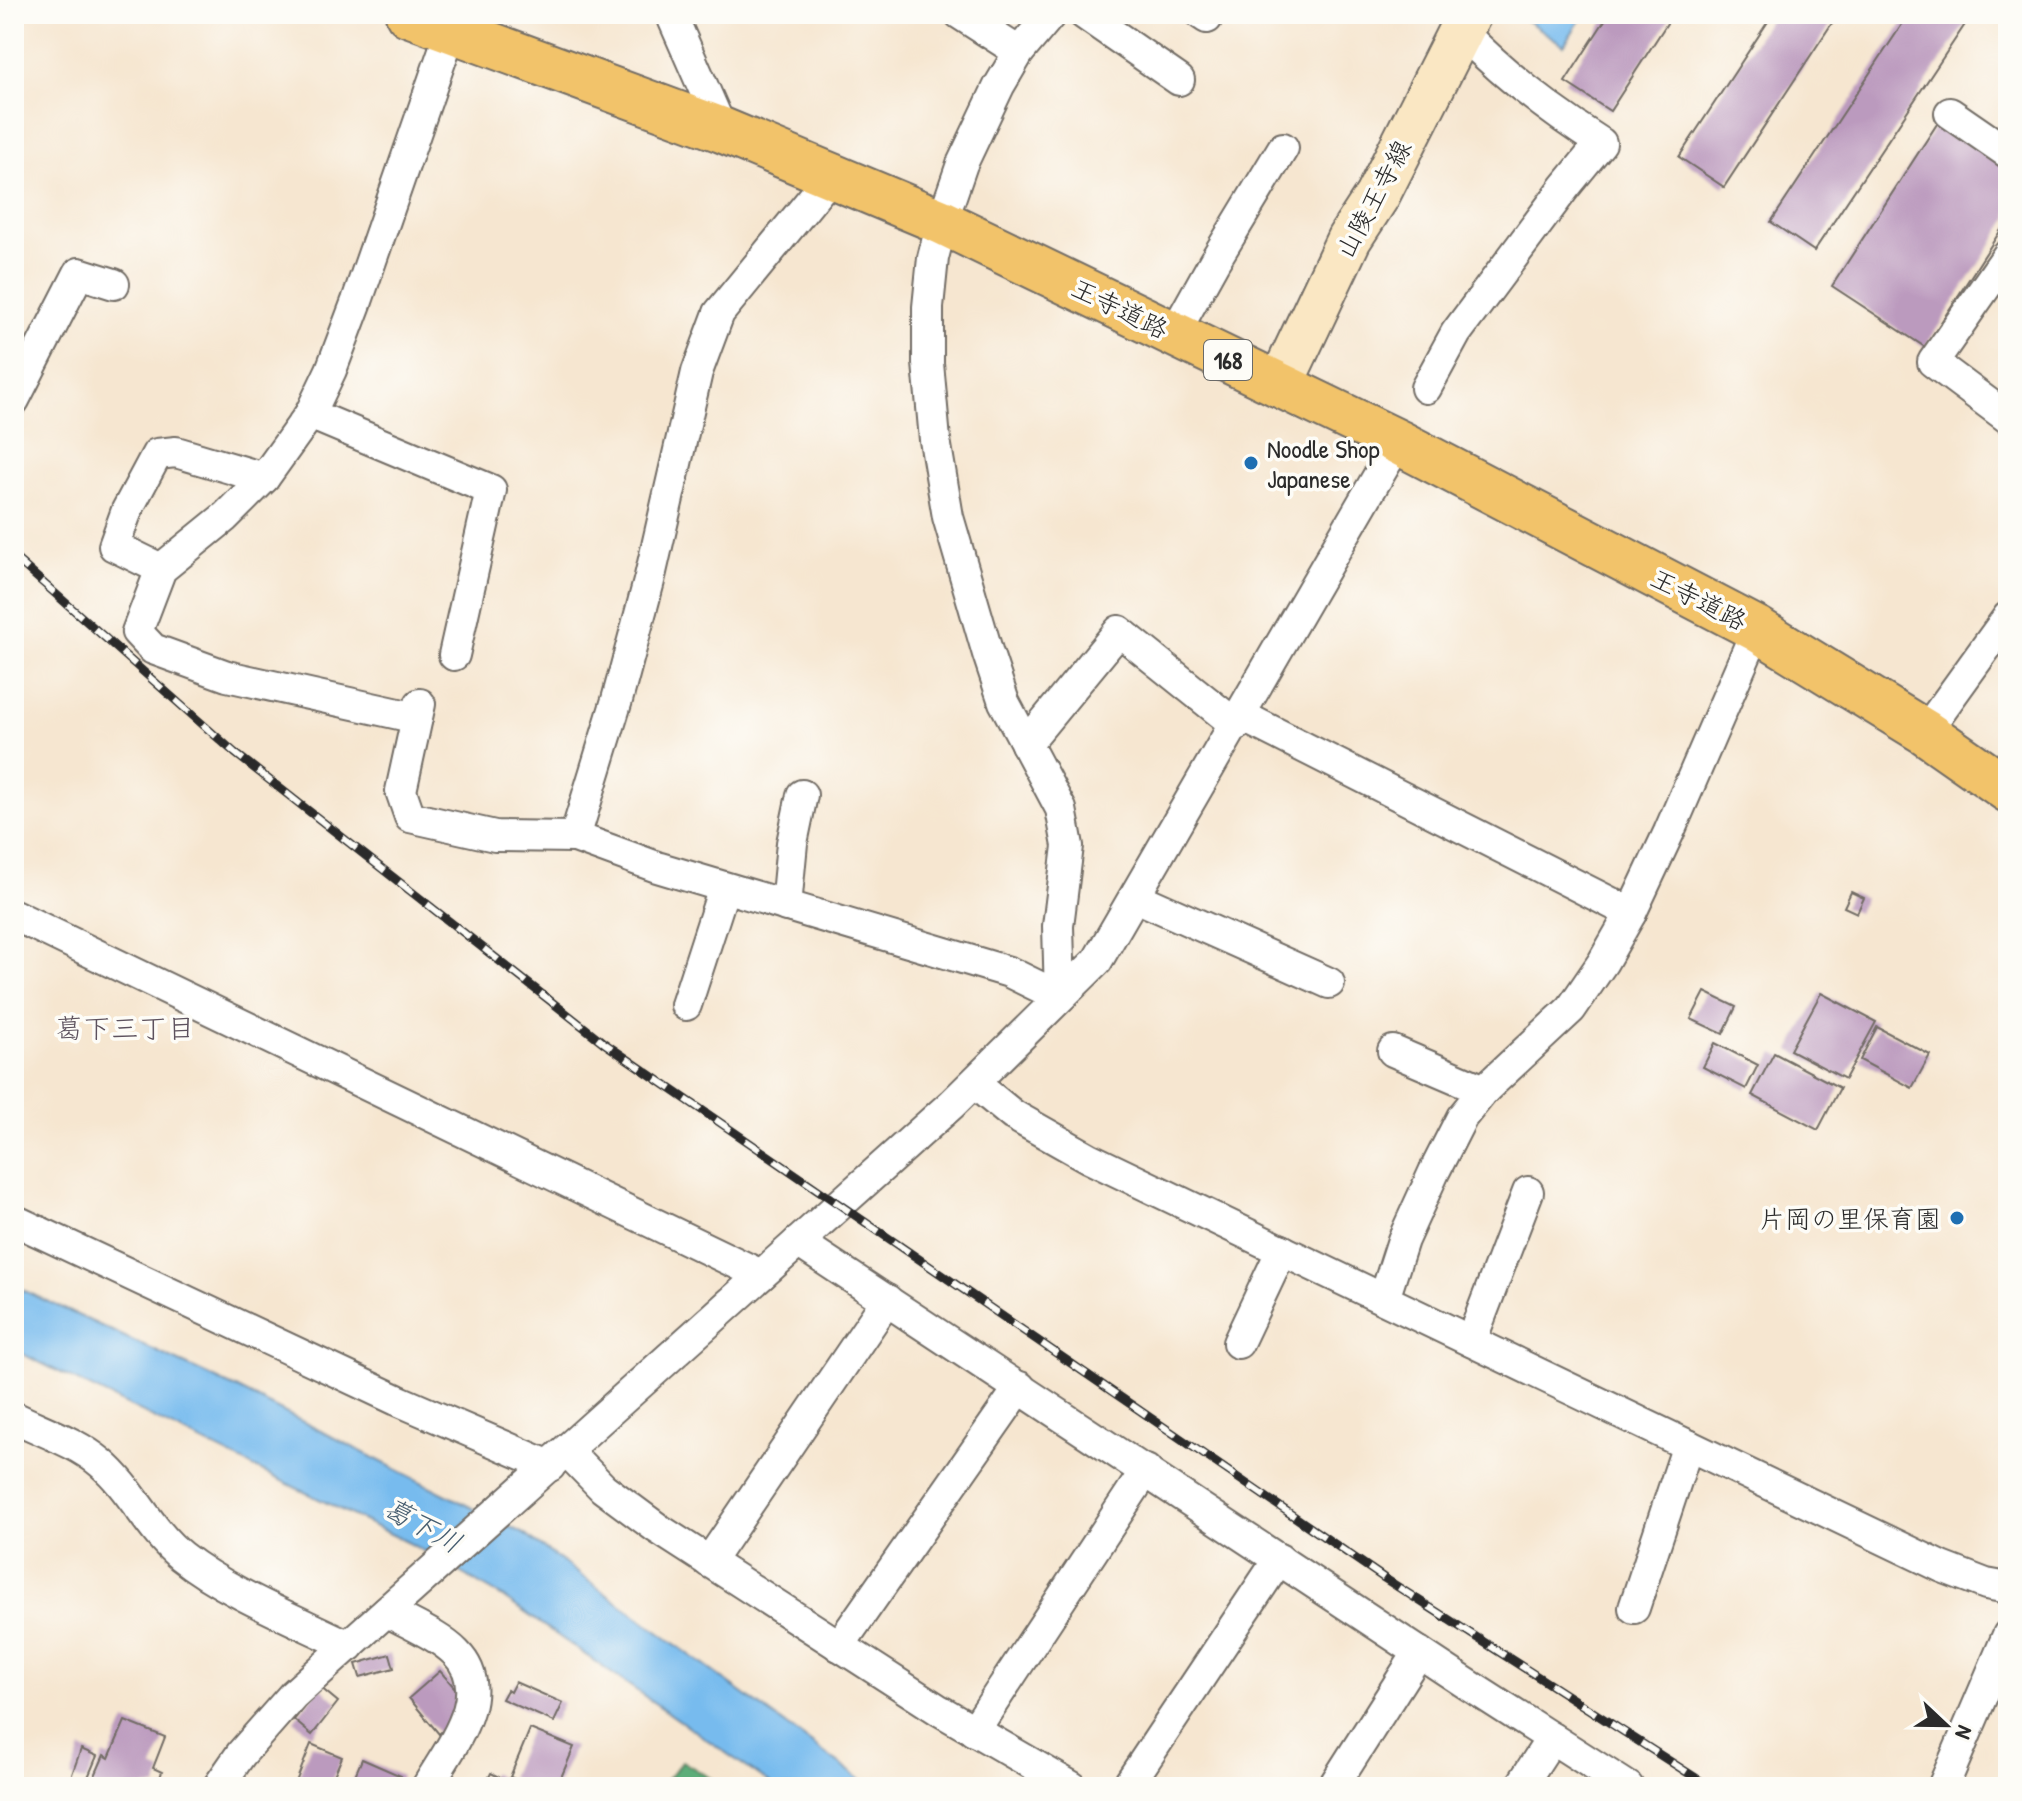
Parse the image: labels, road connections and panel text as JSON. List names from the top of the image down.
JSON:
{
  "streets": {
    "highway": ["王寺道路", "168"],
    "main road": ["山陵王寺線"]
  },
  "crossings": [
    ["山陵王寺線", "王寺道路"]
  ],
  "districts": ["葛下三丁目"],
  "water": ["葛下川"],
  "places": ["Noodle Shop Japanese", "片岡の里保育園"],
  "north": "right"
}
